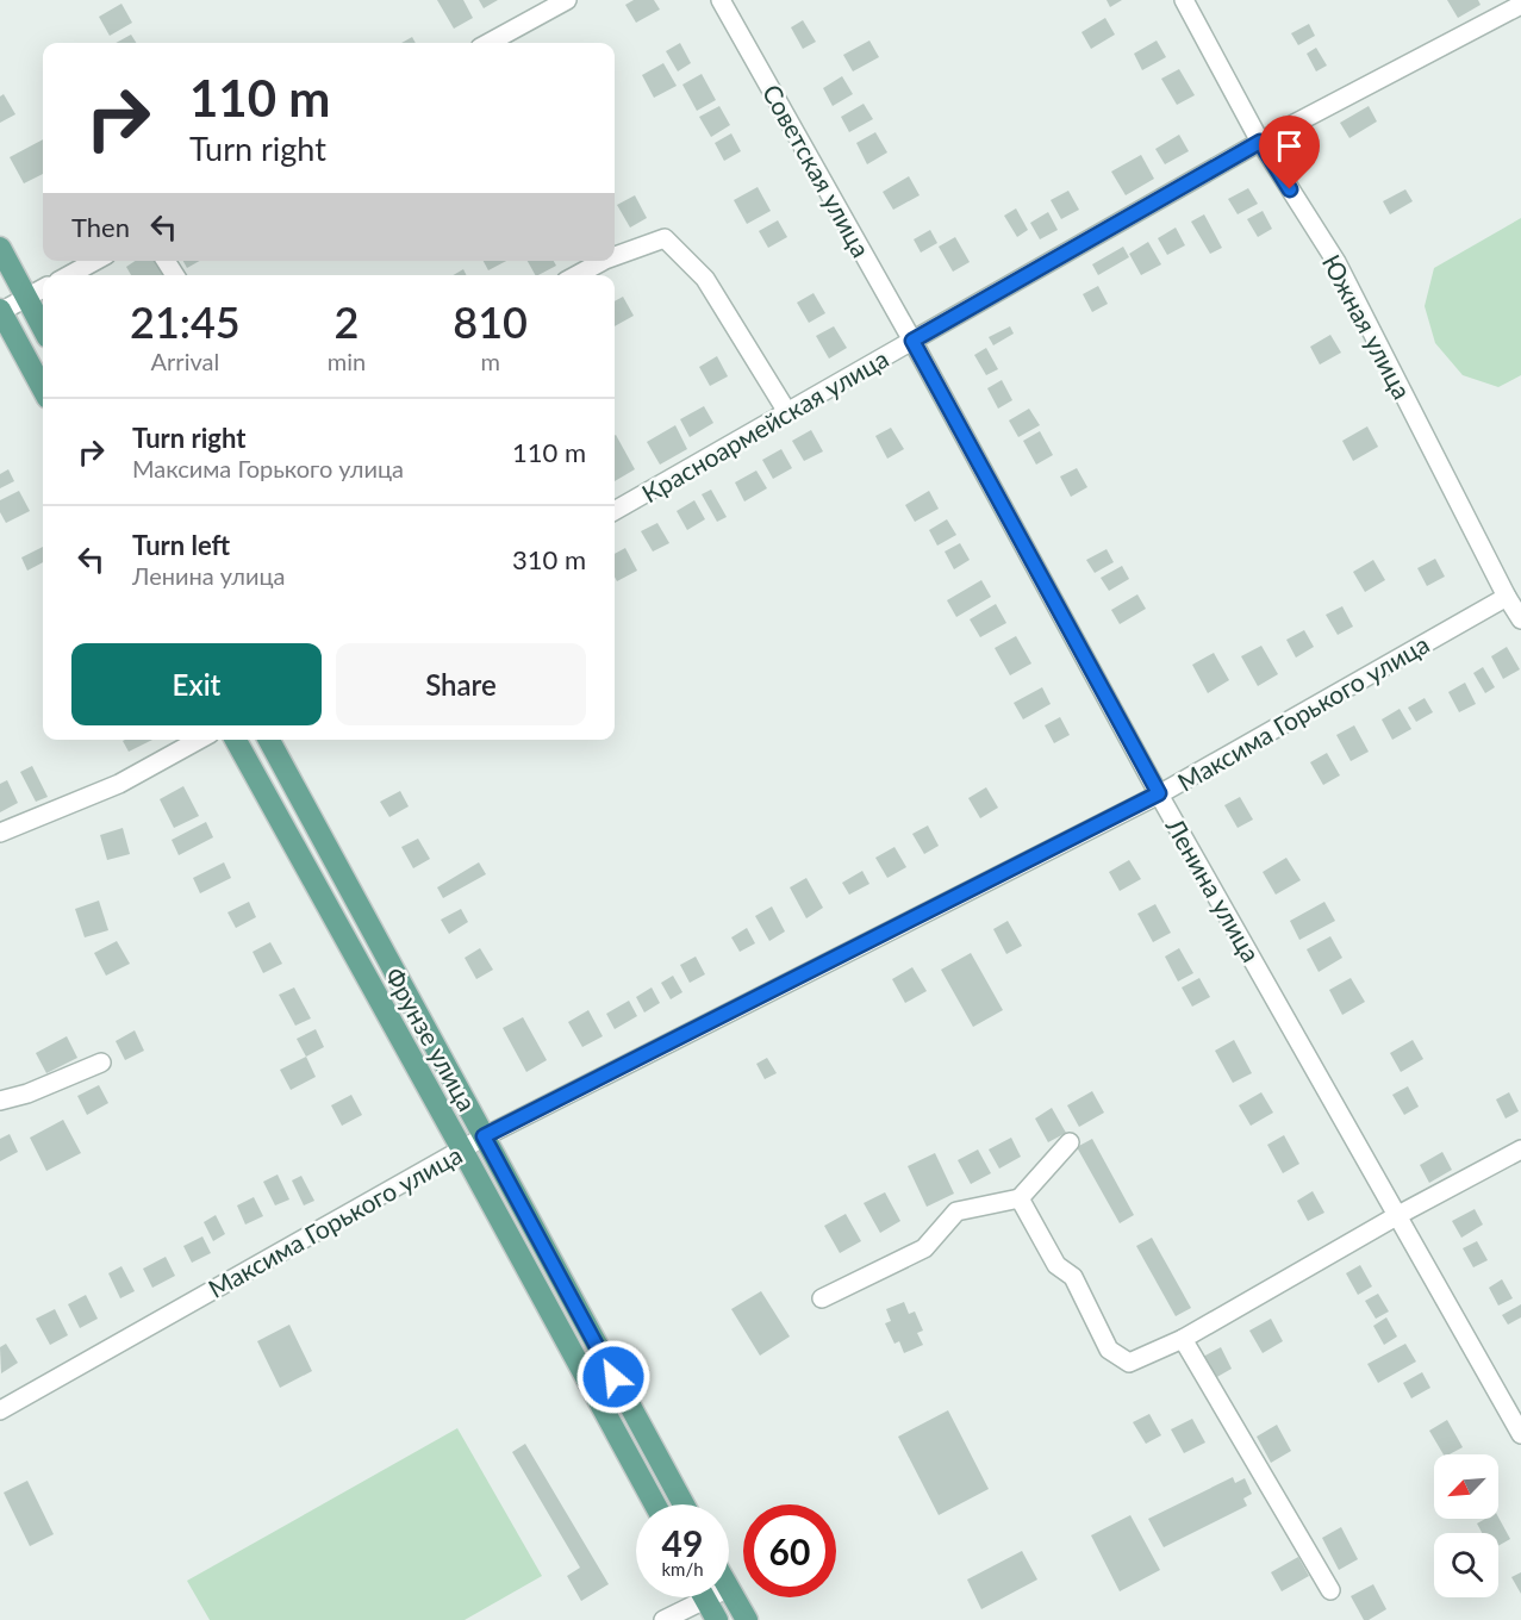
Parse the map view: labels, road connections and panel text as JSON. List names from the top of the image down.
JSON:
{
  "streets": {
    "main road": ["Фрунзе улица"],
    "street": [
      "Советская улица",
      "Южная улица",
      "Красноармейская улица",
      "Максима Горького улица",
      "Ленина улица"
    ]
  },
  "crossings": [
    ["Советская улица", "Красноармейская улица"],
    ["Советская улица", "Ленина улица"],
    ["Южная улица", "Красноармейская улица"],
    ["Южная улица", "Максима Горького улица"],
    ["Красноармейская улица", "Ленина улица"],
    ["Максима Горького улица", "Ленина улица"],
    ["Максима Горького улица", "Фрунзе улица"]
  ],
  "north": "bottom left",
  "page": {
    "turn": ["110 m", "Turn right"],
    "then": "Then",
    "eta": [
      "21:45",
      "Arrival",
      "2",
      "min",
      "810",
      "m"
    ],
    "list": [
      {
        "name": "Turn right",
        "note": "Максима Горького улица",
        "value": "110 m"
      },
      {
        "name": "Turn left",
        "note": "Ленина улица",
        "value": "310 m"
      }
    ],
    "buttons": ["Exit", "Share"],
    "speed": "49 km/h",
    "limit": "60"
  }
}
